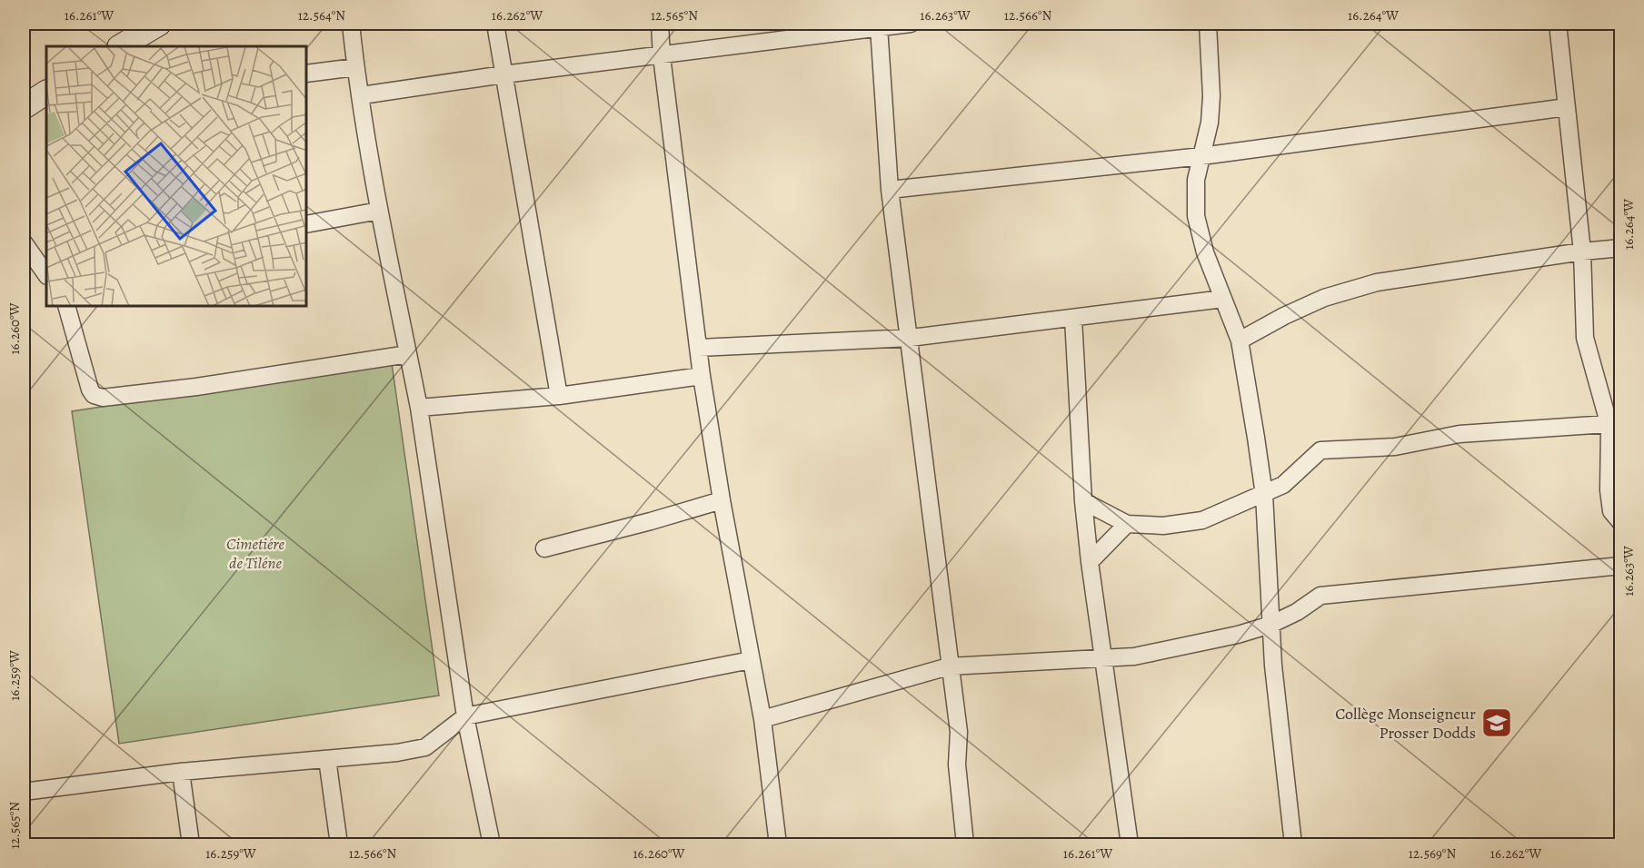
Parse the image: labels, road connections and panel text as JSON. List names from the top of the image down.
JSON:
{
  "parks": ["Cimetiére de Tiléne"],
  "places": {
    "school or university": ["Collège Monseigneur Prosser Dodds"]
  },
  "coordinates": [
    "16.261°W",
    "12.564°N",
    "16.262°W",
    "12.565°N",
    "16.263°W",
    "12.566°N",
    "16.264°W",
    "16.260°W",
    "16.259°W",
    "12.569°N"
  ]
}
